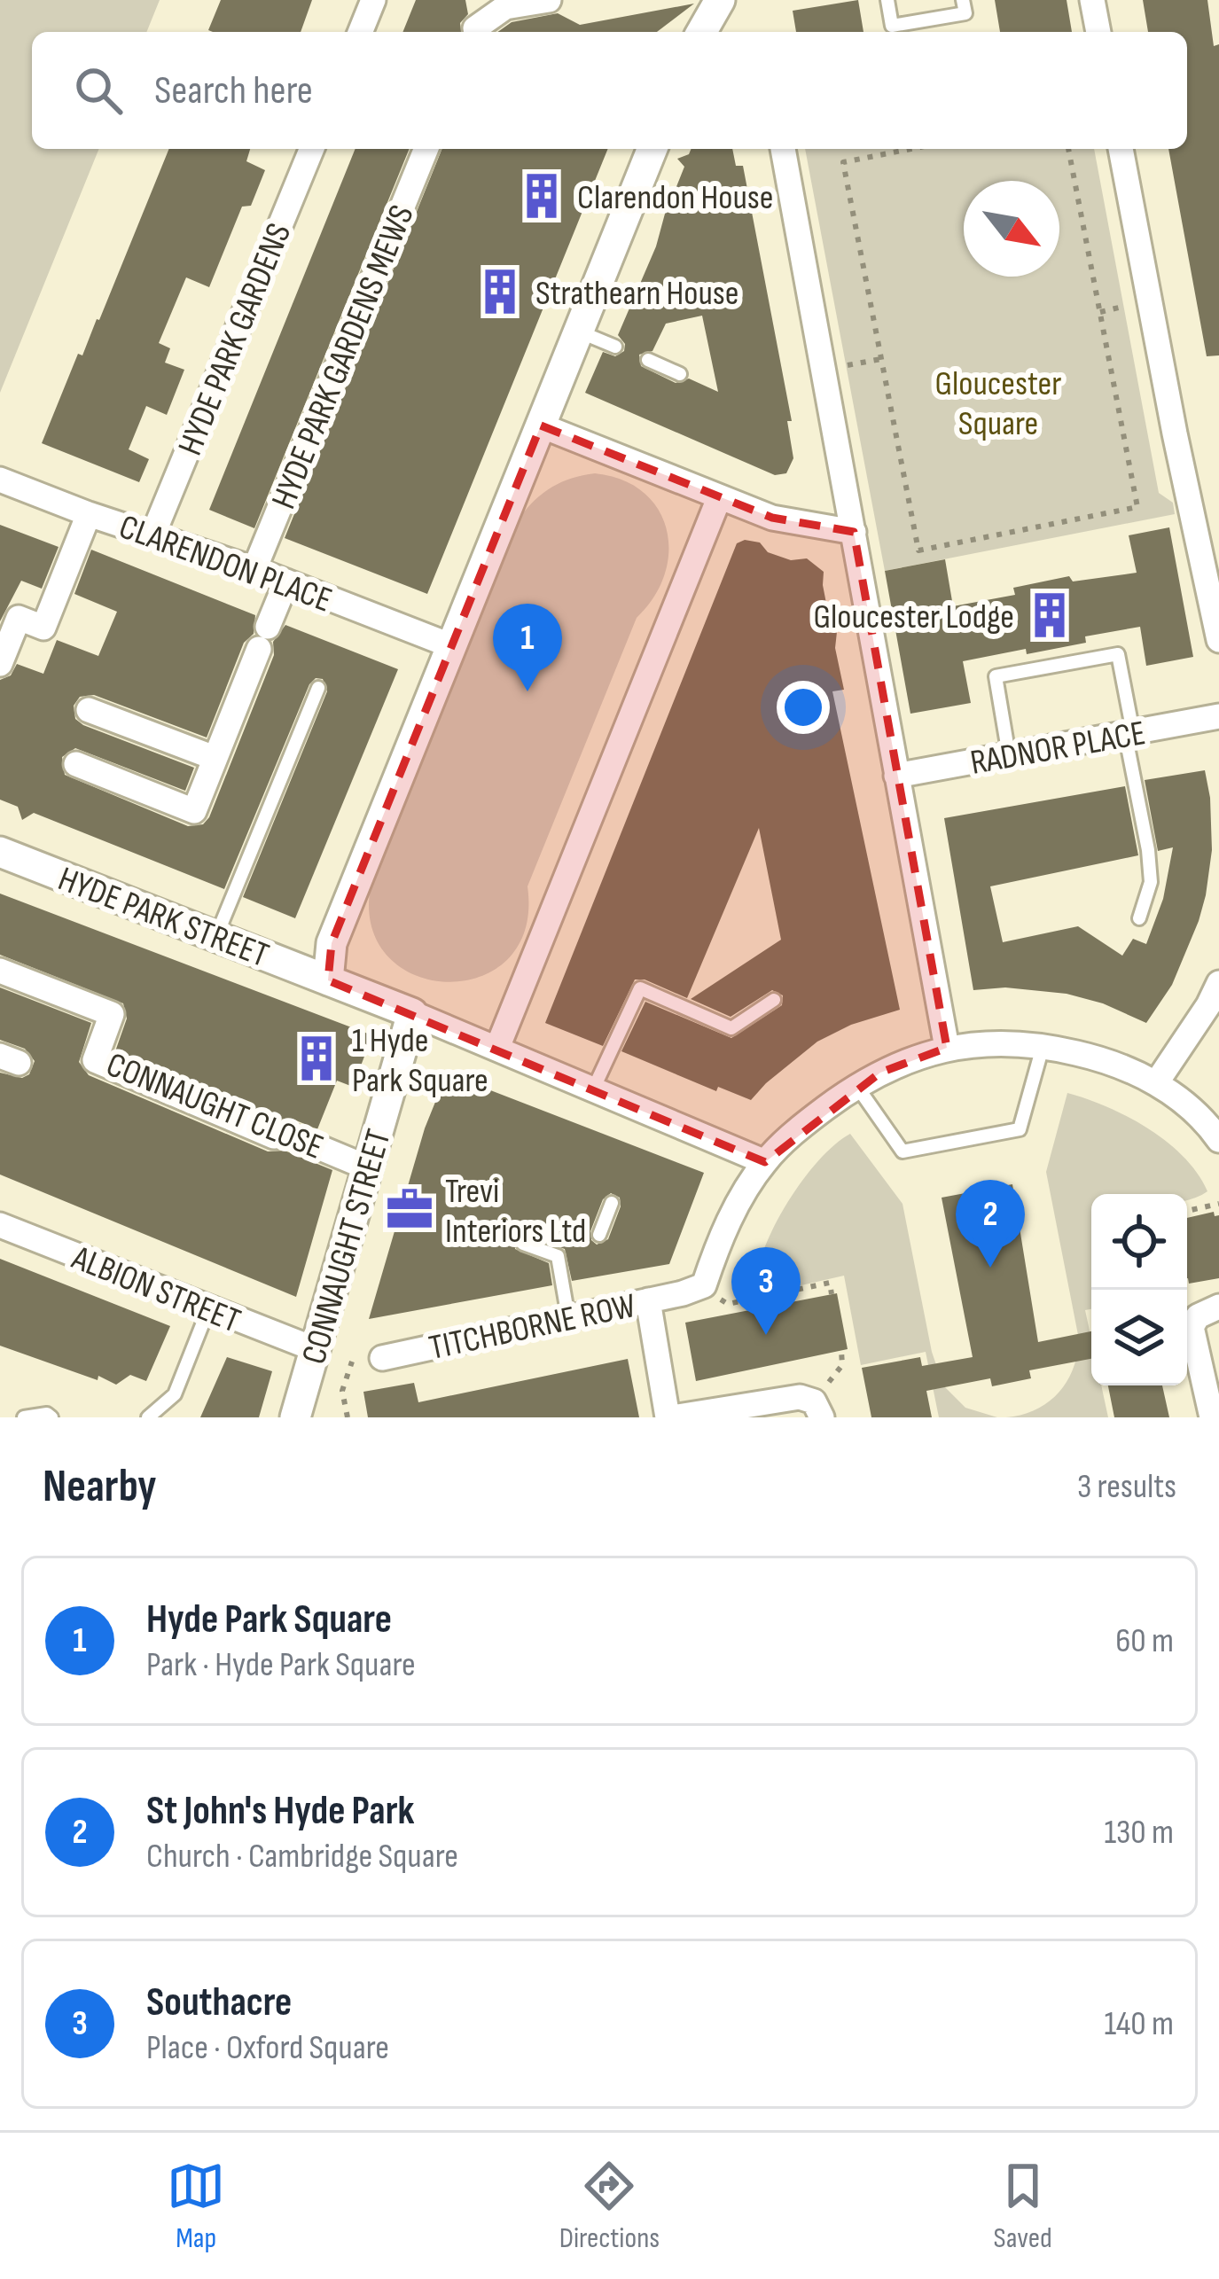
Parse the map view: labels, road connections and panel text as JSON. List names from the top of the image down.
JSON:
{
  "streets": {
    "street": [
      "HYDE PARK GARDENS",
      "HYDE PARK GARDENS MEWS",
      "CLARENDON PLACE",
      "RADNOR PLACE",
      "HYDE PARK STREET",
      "CONNAUGHT CLOSE",
      "CONNAUGHT STREET",
      "ALBION STREET",
      "TITCHBORNE ROW"
    ]
  },
  "crossings": [
    ["HYDE PARK GARDENS", "CLARENDON PLACE"],
    ["HYDE PARK GARDENS MEWS", "CLARENDON PLACE"],
    ["HYDE PARK STREET", "CONNAUGHT STREET"],
    ["CONNAUGHT CLOSE", "CONNAUGHT STREET"],
    ["CONNAUGHT STREET", "ALBION STREET"]
  ],
  "parks": ["Gloucester Square"],
  "places": {
    "building": [
      "Clarendon House",
      "Strathearn House",
      "Gloucester Lodge",
      "1 Hyde Park Square"
    ],
    "office": ["Trevi Interiors Ltd"]
  },
  "north": "bottom right",
  "page": {
    "search": "Search here",
    "pins": ["1", "2", "3"],
    "heading": ["Nearby", "3 results"],
    "list": [
      {
        "mark": "1",
        "name": "Hyde Park Square",
        "note": "Park · Hyde Park Square",
        "value": "60 m"
      },
      {
        "mark": "2",
        "name": "St John's Hyde Park",
        "note": "Church · Cambridge Square",
        "value": "130 m"
      },
      {
        "mark": "3",
        "name": "Southacre",
        "note": "Place · Oxford Square",
        "value": "140 m"
      }
    ],
    "nav": ["Map", "Directions", "Saved"]
  }
}
